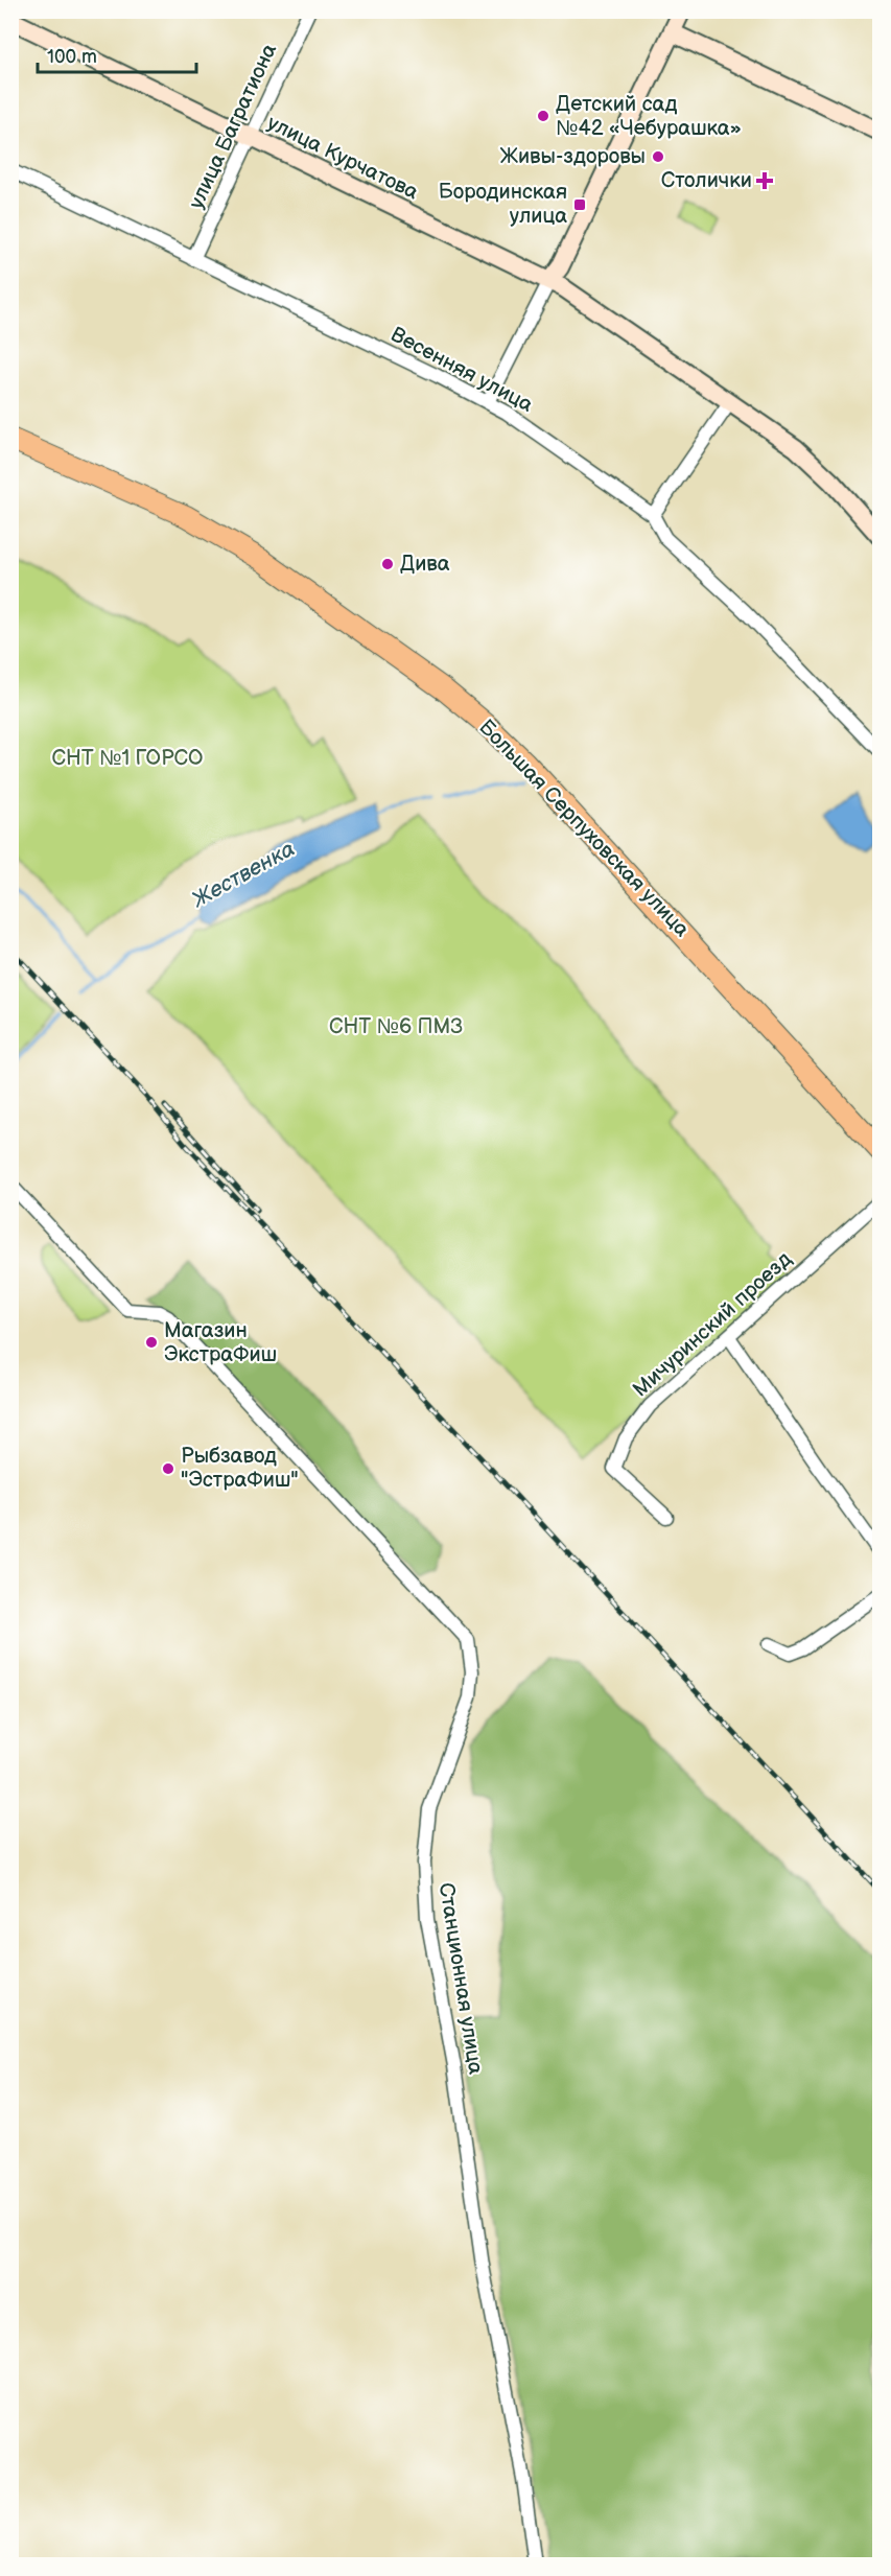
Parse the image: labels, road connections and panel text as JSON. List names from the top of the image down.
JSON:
{
  "streets": {
    "main road": ["Большая Серпуховская улица"],
    "street": [
      "улица Багратиона",
      "улица Курчатова",
      "Весенняя улица",
      "Мичуринский проезд",
      "Станционная улица"
    ]
  },
  "crossings": [
    ["улица Багратиона", "улица Курчатова"],
    ["улица Багратиона", "Весенняя улица"]
  ],
  "water": ["Жественка"],
  "parks": ["СНТ №1 ГОРСО", "СНТ №6 ПМЗ"],
  "places": {
    "other": [
      "Детский сад №42 «Чебурашка»",
      "Живы-здоровы",
      "Дива",
      "Магазин ЭкстраФиш",
      "Рыбзавод \"ЭстраФиш\""
    ],
    "health": ["Столички"],
    "transit": ["Бородинская улица"]
  },
  "scale_bar": "100 m"
}
